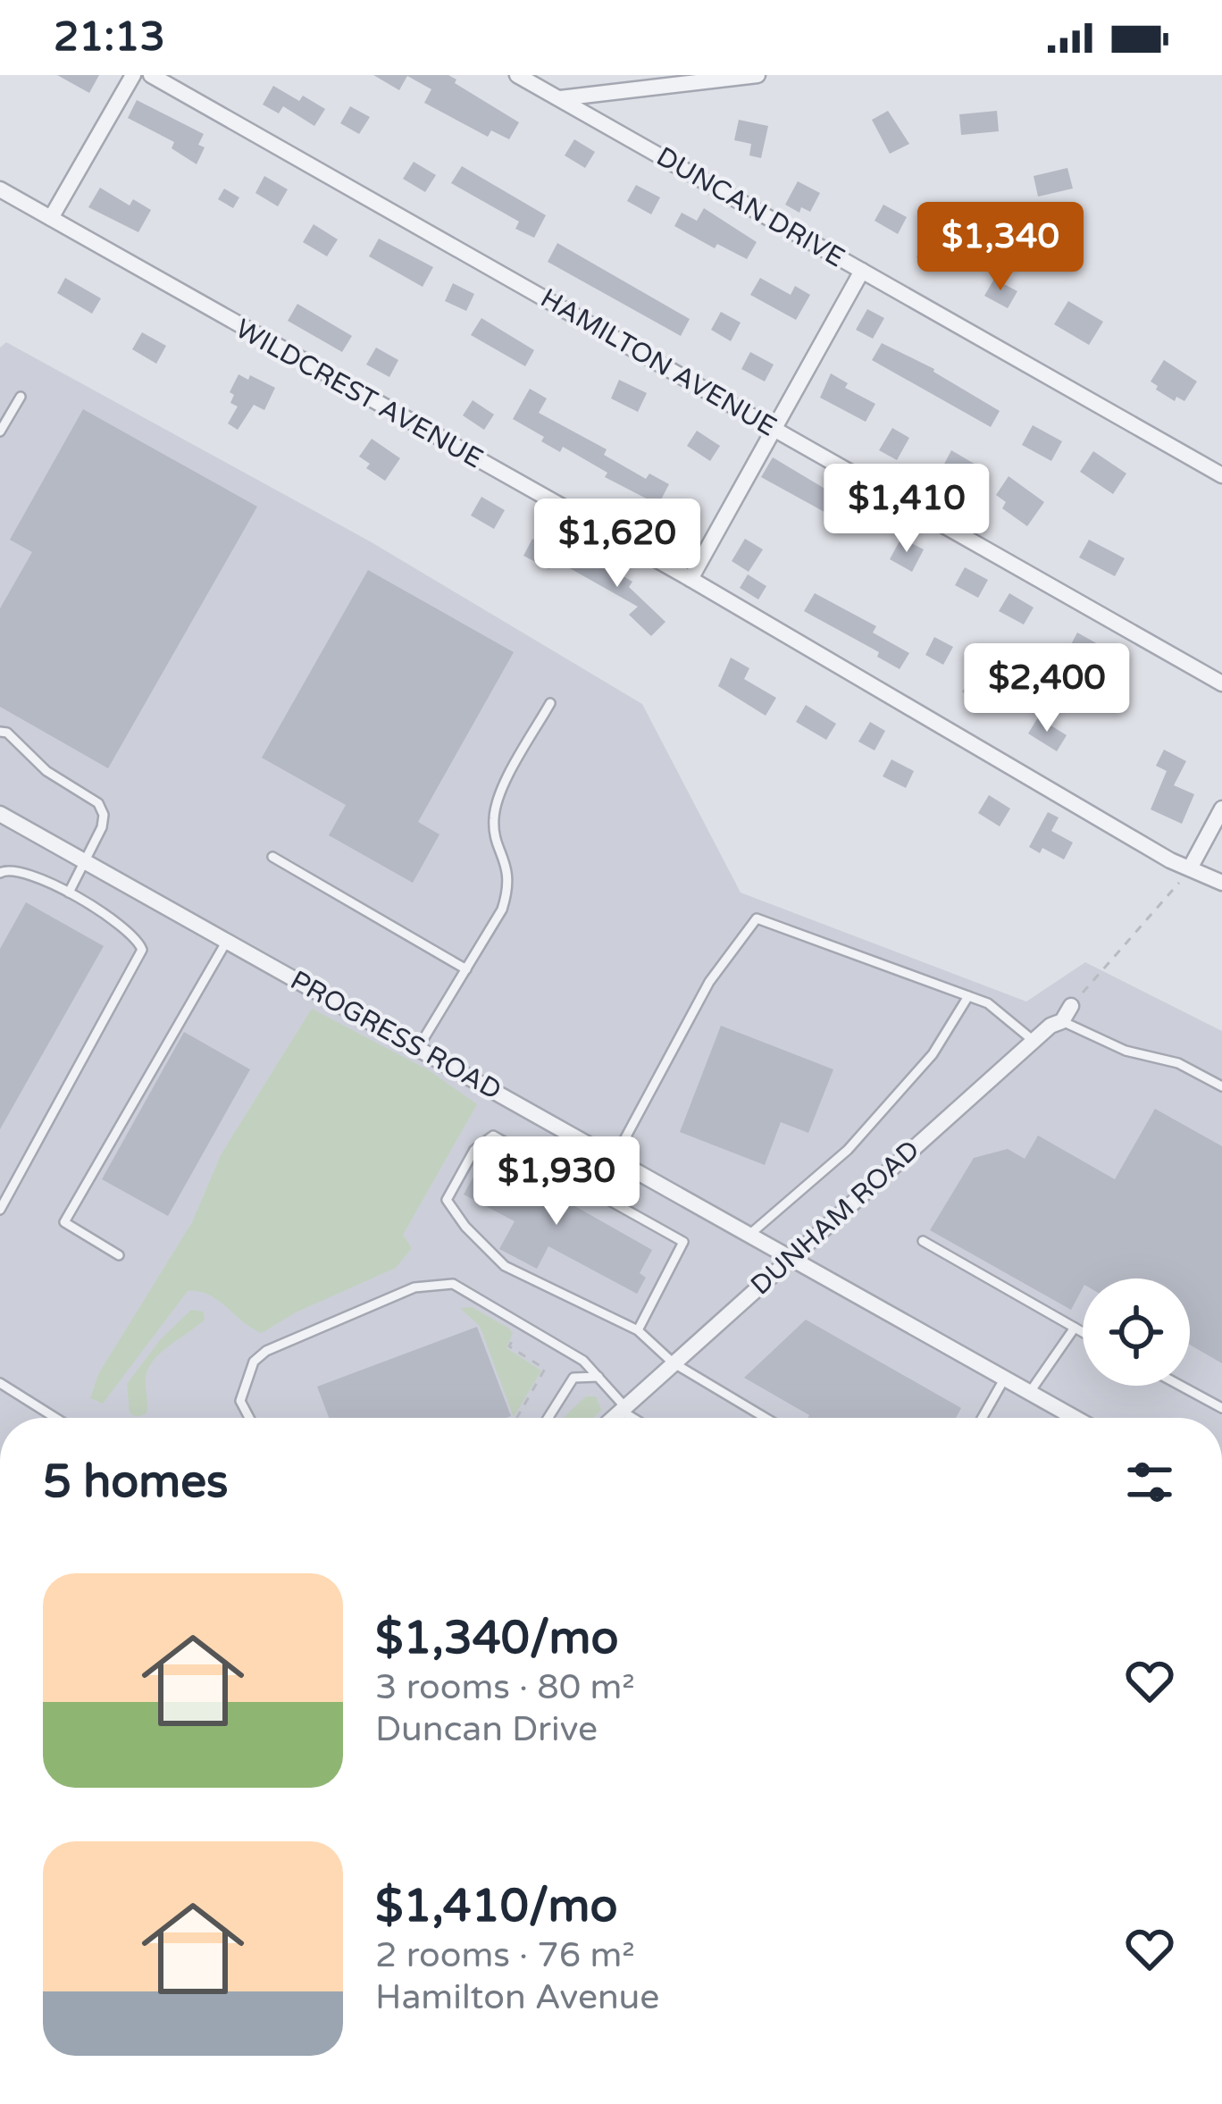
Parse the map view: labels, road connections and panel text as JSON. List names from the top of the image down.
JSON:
{
  "streets": {
    "street": [
      "DUNCAN DRIVE",
      "HAMILTON AVENUE",
      "WILDCREST AVENUE",
      "PROGRESS ROAD",
      "DUNHAM ROAD"
    ]
  },
  "crossings": [
    ["PROGRESS ROAD", "DUNHAM ROAD"]
  ],
  "page": {
    "status": "21:13",
    "price": [
      "$1,340",
      "$1,410",
      "$1,620",
      "$2,400",
      "$1,930"
    ],
    "heading": "5 homes",
    "list": [
      {
        "name": "$1,340/mo",
        "note": "3 rooms · 80 m² · Duncan Drive"
      },
      {
        "name": "$1,410/mo",
        "note": "2 rooms · 76 m² · Hamilton Avenue"
      }
    ]
  }
}
